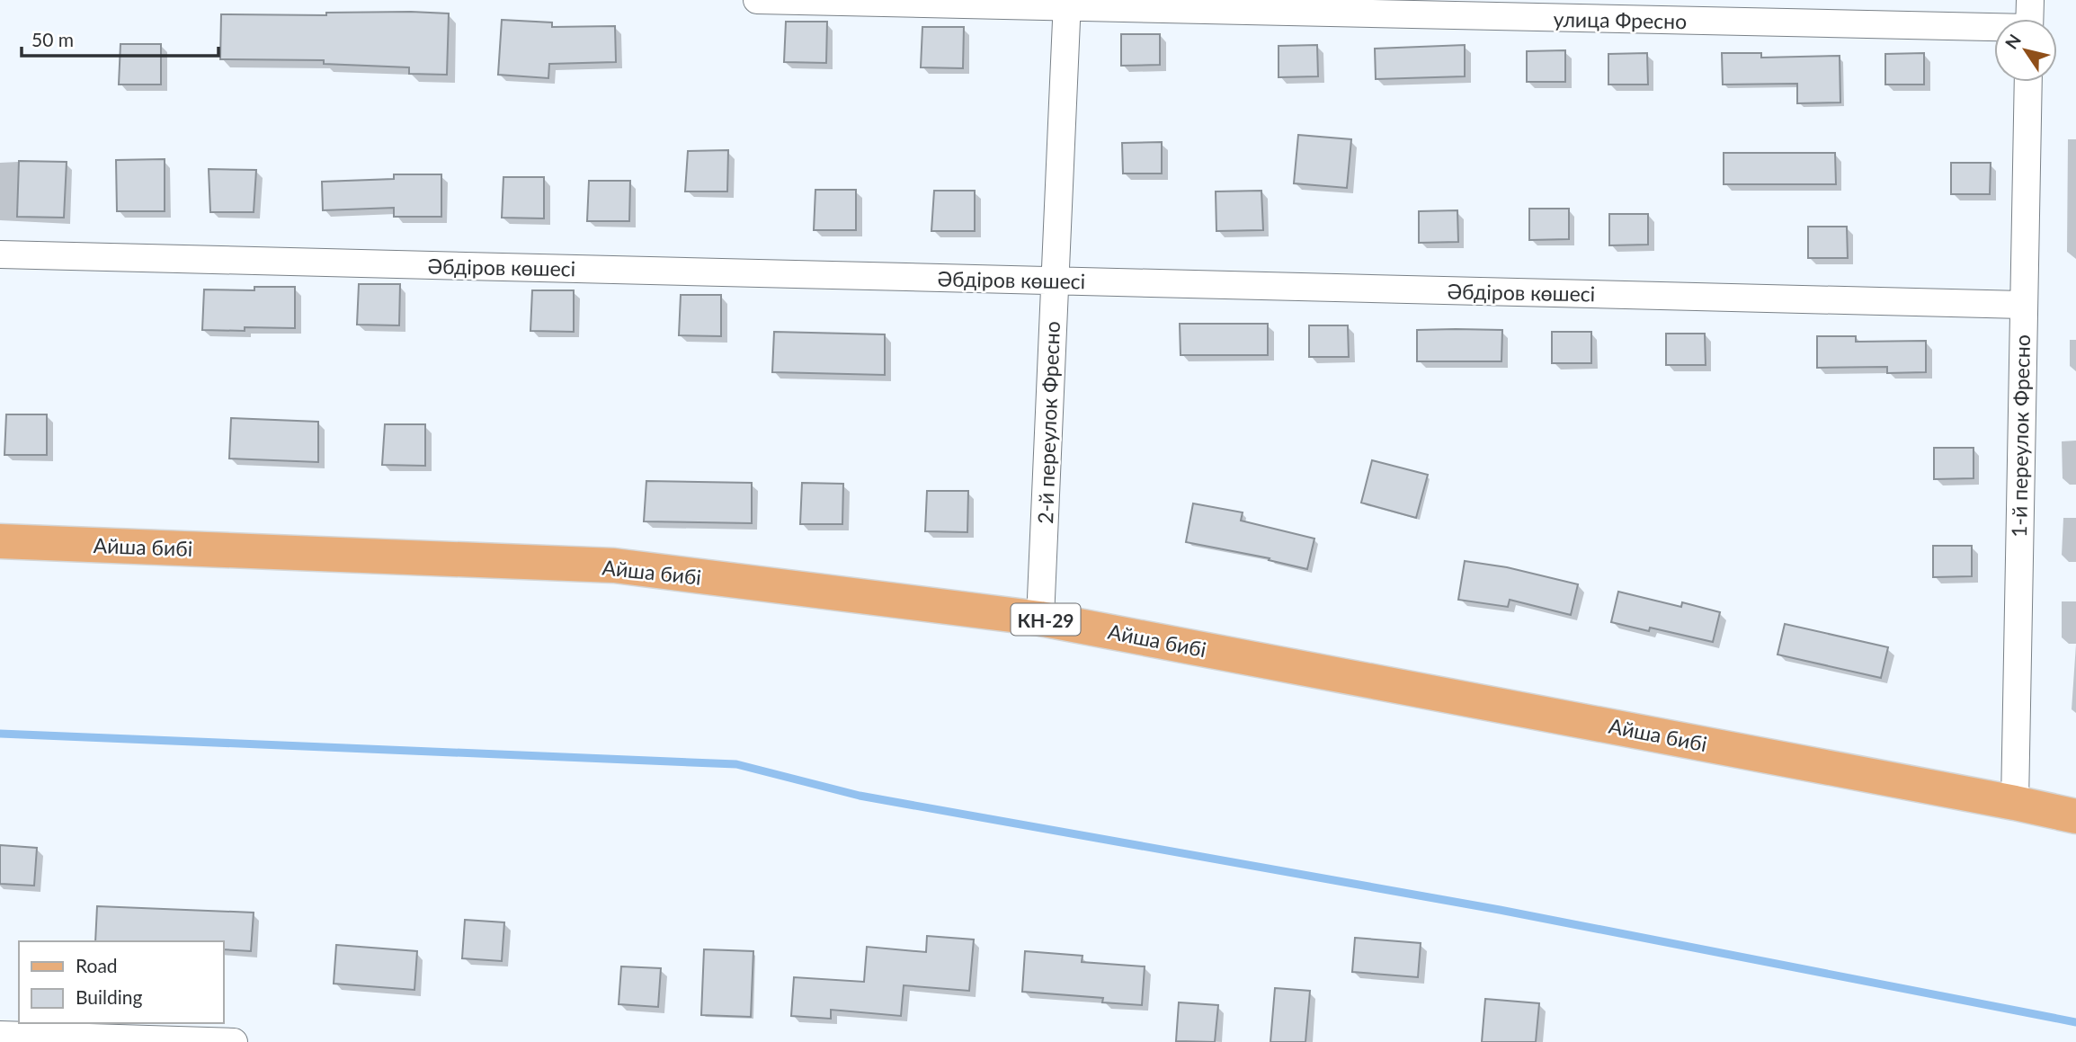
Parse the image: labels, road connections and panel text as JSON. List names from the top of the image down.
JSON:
{
  "streets": {
    "main road": ["Айша бибі", "КН-29"],
    "street": [
      "улица Фресно",
      "Әбдіров көшесі",
      "2-й переулок Фресно",
      "1-й переулок Фресно"
    ]
  },
  "crossings": [
    ["улица Фресно", "2-й переулок Фресно"],
    ["Әбдіров көшесі", "2-й переулок Фресно"],
    ["Әбдіров көшесі", "1-й переулок Фресно"],
    ["2-й переулок Фресно", "Айша бибі"],
    ["1-й переулок Фресно", "Айша бибі"]
  ],
  "legend": ["Road", "Building"],
  "scale_bar": "50 m",
  "north": "top left"
}
